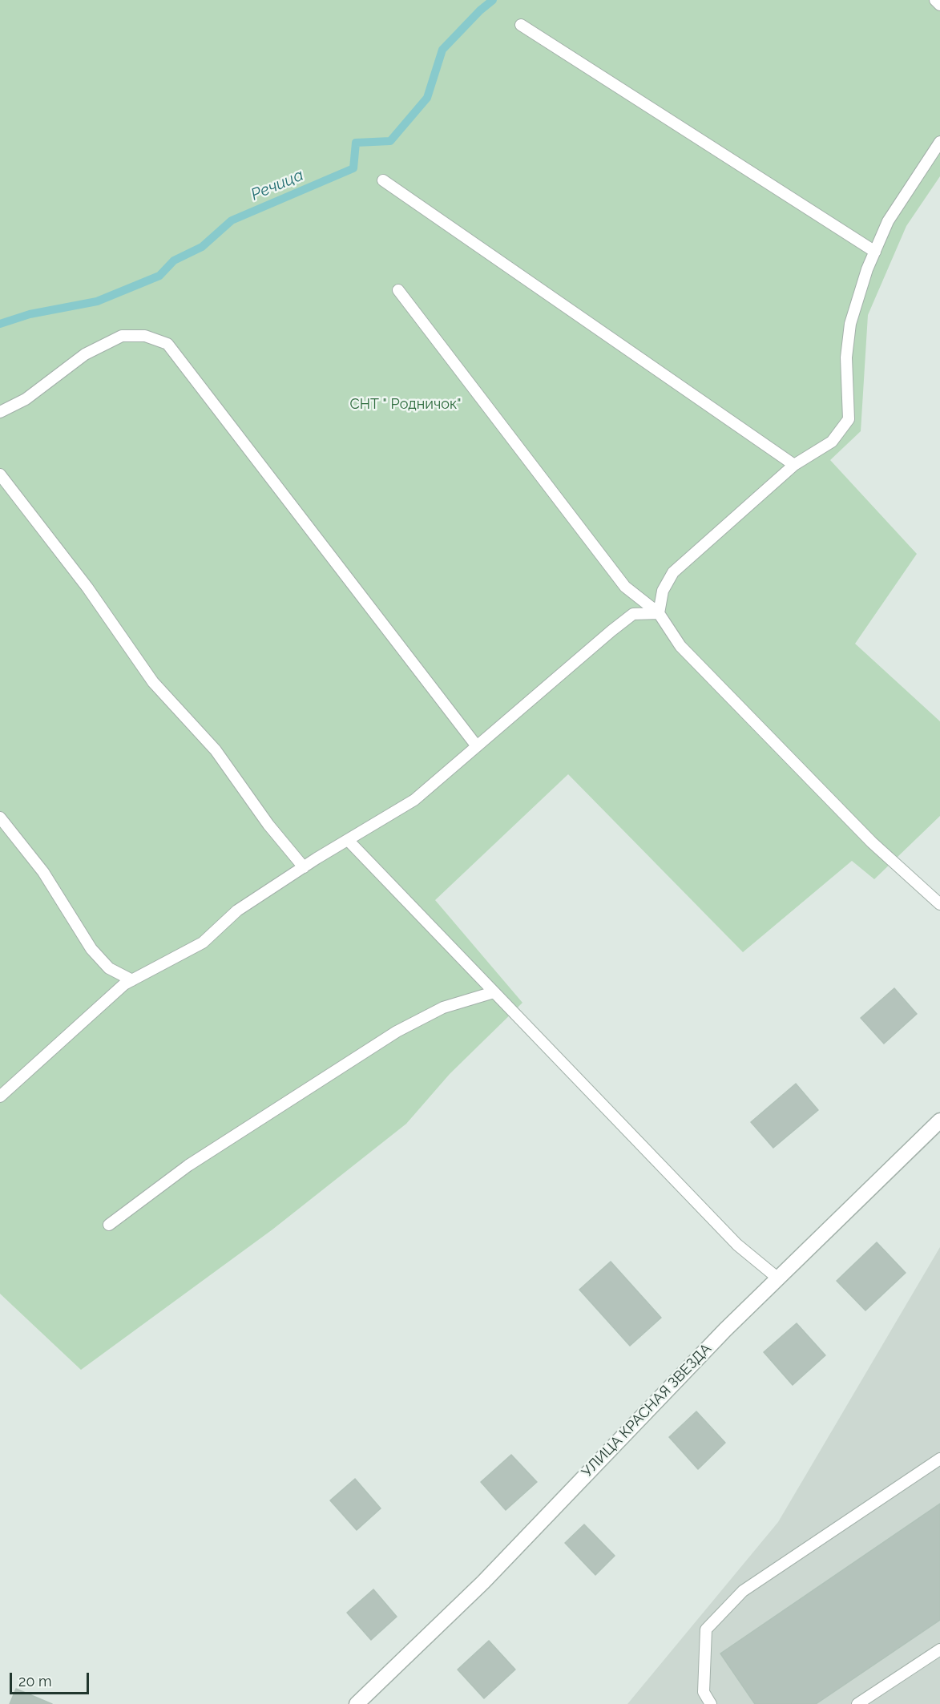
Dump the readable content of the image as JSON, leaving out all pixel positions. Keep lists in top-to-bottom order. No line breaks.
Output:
{"streets":{"street":["УЛИЦА КРАСНАЯ ЗВЕЗДА"]},"water":["Речица"],"parks":["СНТ \" Родничок\""],"scale_bar":"20 m"}
